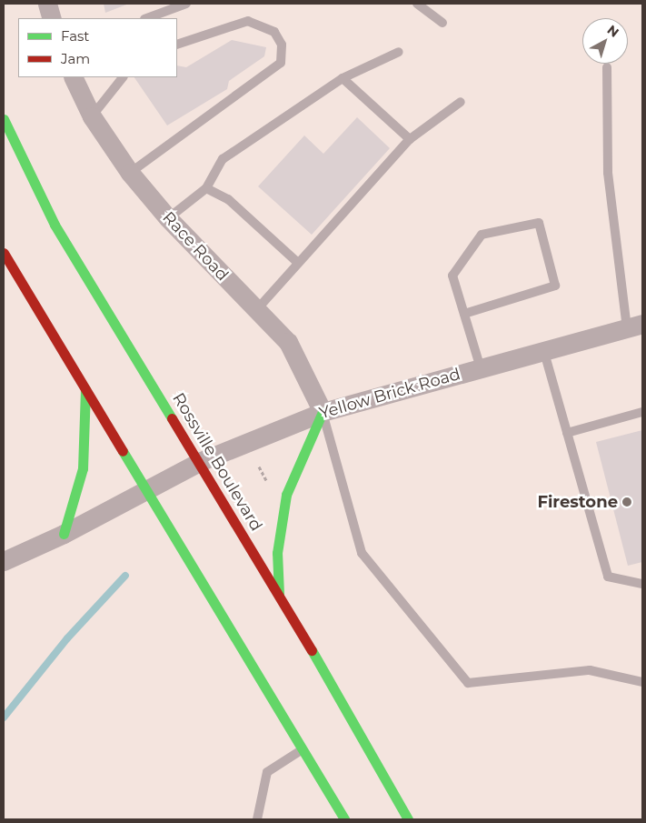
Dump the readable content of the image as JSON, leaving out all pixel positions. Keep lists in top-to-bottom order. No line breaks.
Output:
{"streets":{"main road":["Rossville Boulevard"],"street":["Race Road","Yellow Brick Road"]},"crossings":[["Race Road","Yellow Brick Road"],["Yellow Brick Road","Rossville Boulevard"]],"places":["Firestone"],"legend":["Fast","Jam"],"north":"top right"}
